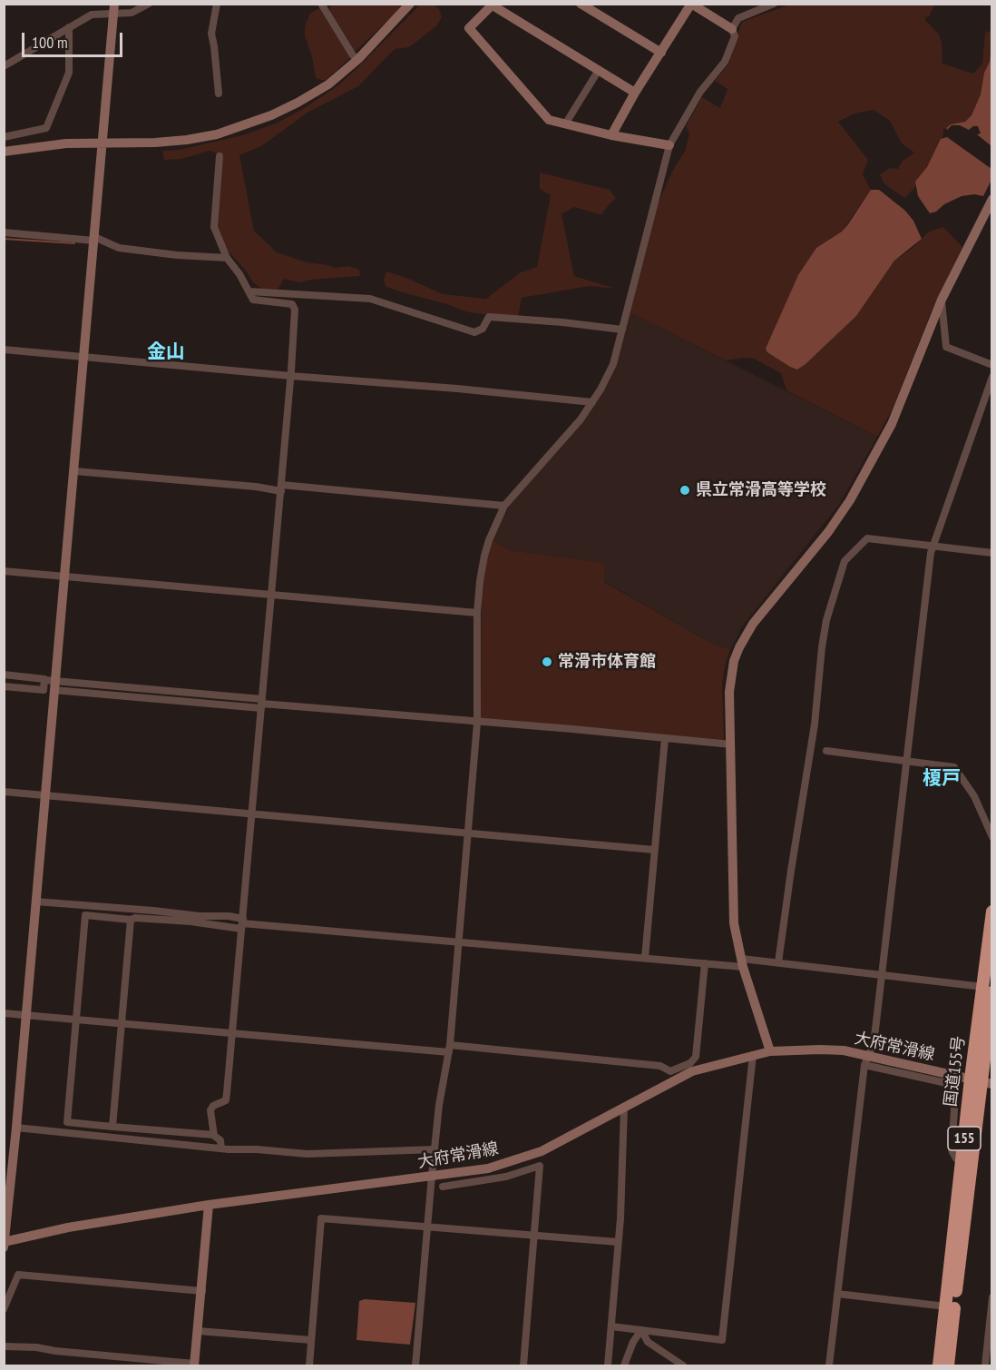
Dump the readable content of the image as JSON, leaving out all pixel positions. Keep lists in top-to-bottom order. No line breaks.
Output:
{"streets":{"highway":["国道155号","155"],"street":["大府常滑線"]},"crossings":[["大府常滑線","国道155号"]],"districts":["金山","榎戸"],"places":["県立常滑高等学校","常滑市体育館"],"scale_bar":"100 m"}
